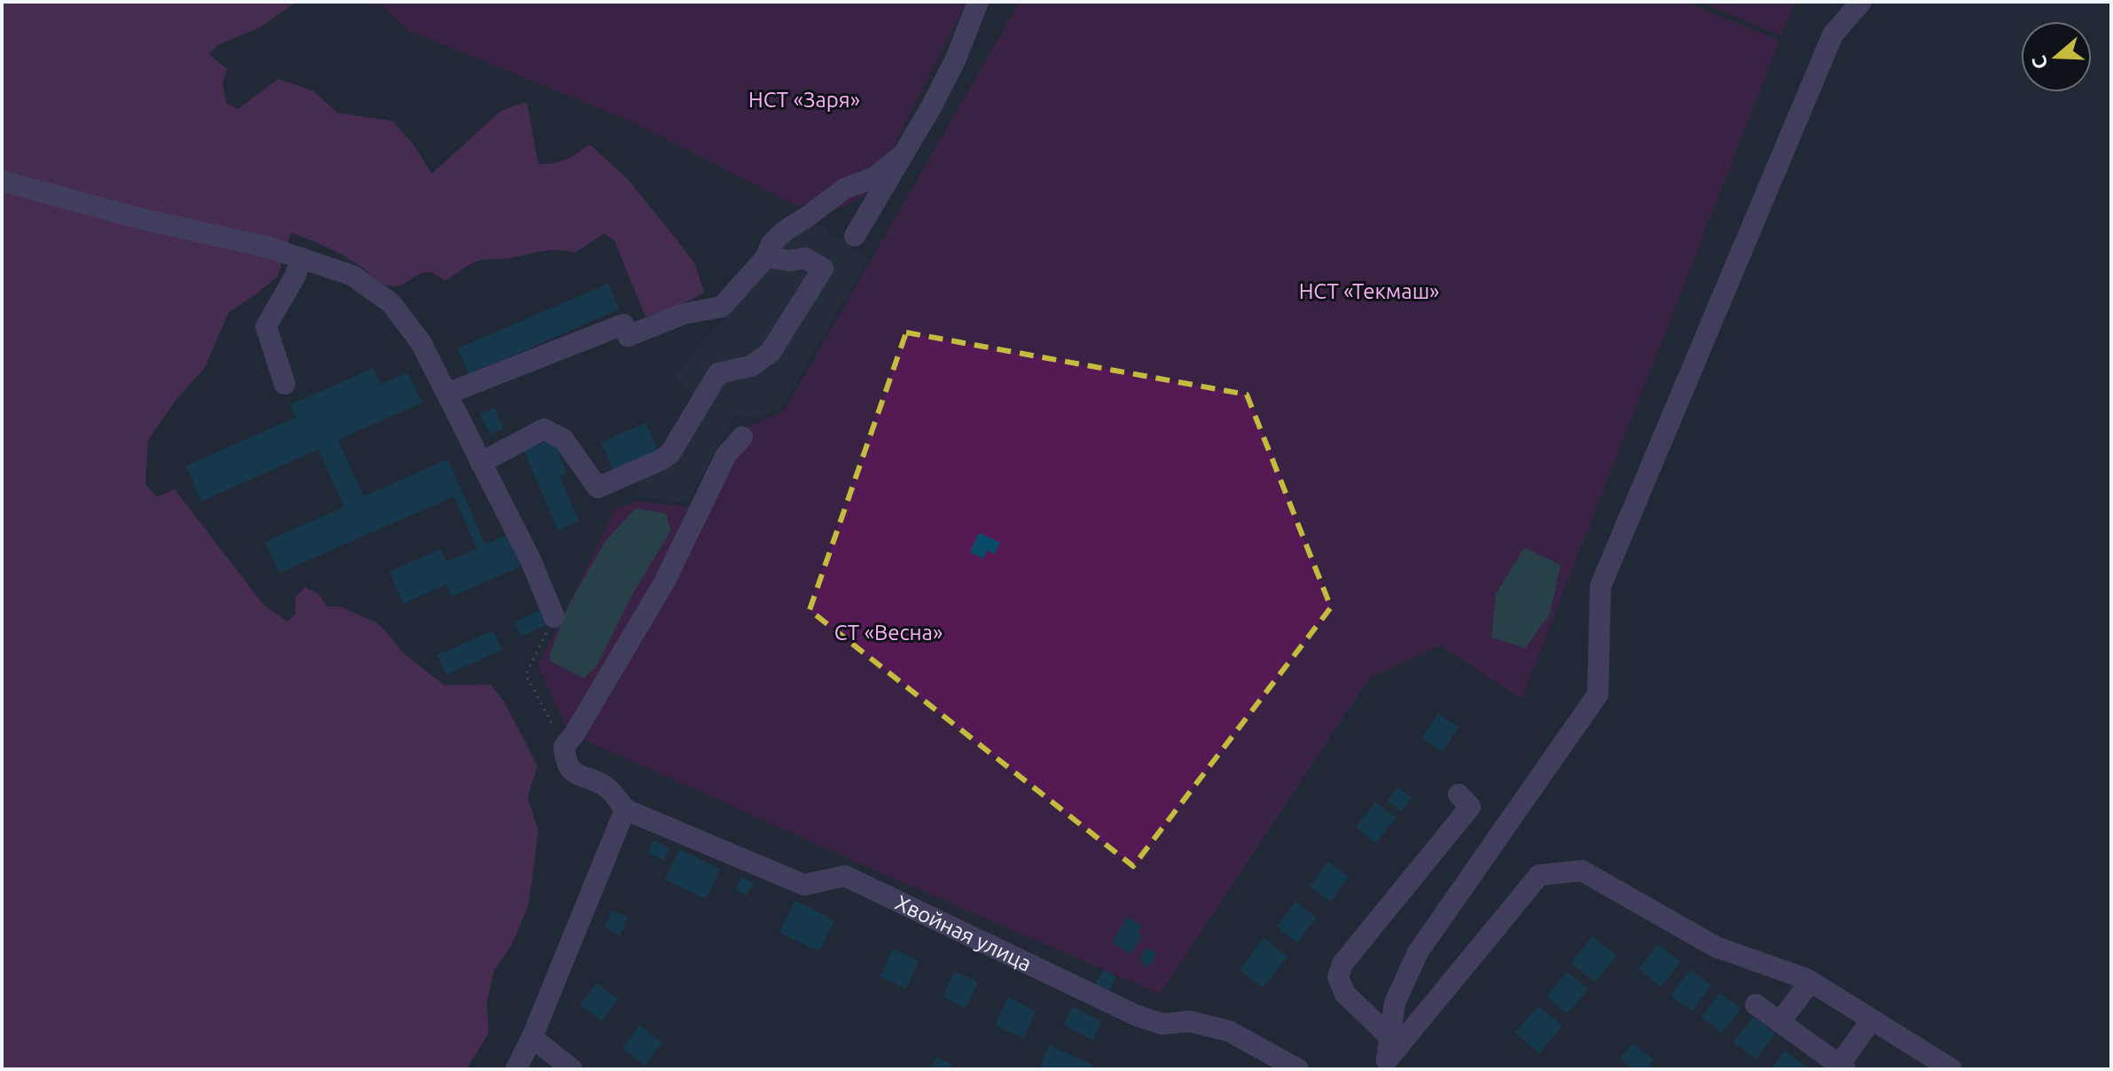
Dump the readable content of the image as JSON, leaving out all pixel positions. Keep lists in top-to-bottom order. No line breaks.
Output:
{"streets":{"street":["Хвойная улица"]},"parks":["НСТ «Заря»","НСТ «Текмаш»","СТ «Весна»"],"north":"left"}
